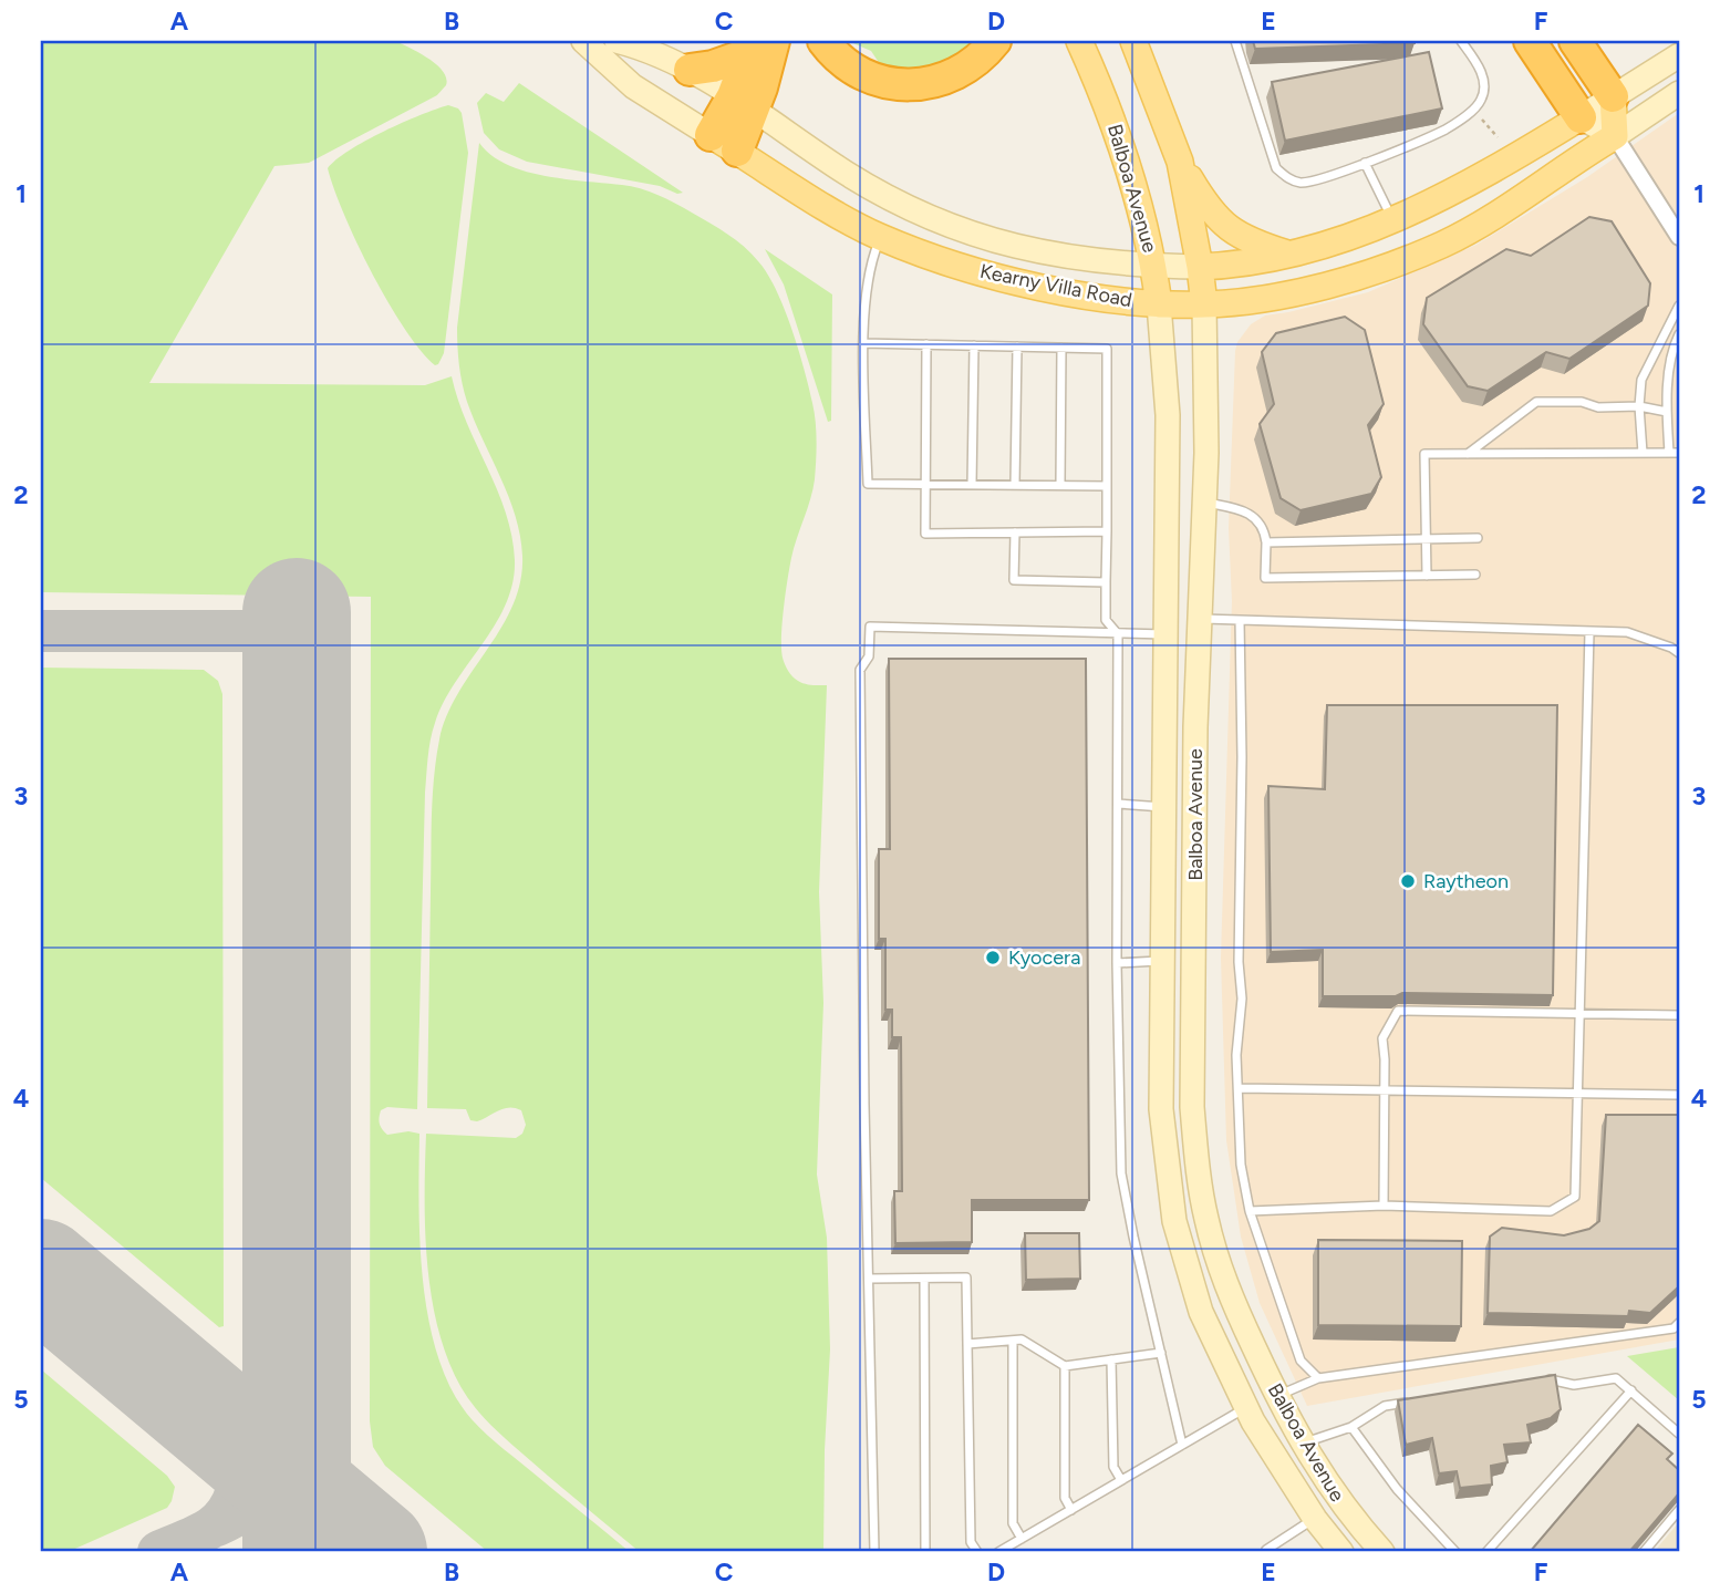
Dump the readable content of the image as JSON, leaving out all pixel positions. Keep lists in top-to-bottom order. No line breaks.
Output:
{"streets":{"main road":["Balboa Avenue","Kearny Villa Road"]},"crossings":[["Balboa Avenue","Kearny Villa Road"]],"places":["Raytheon","Kyocera"],"grid":{"columns":["A","B","C","D","E","F"],"rows":["1","2","3","4","5"]}}
